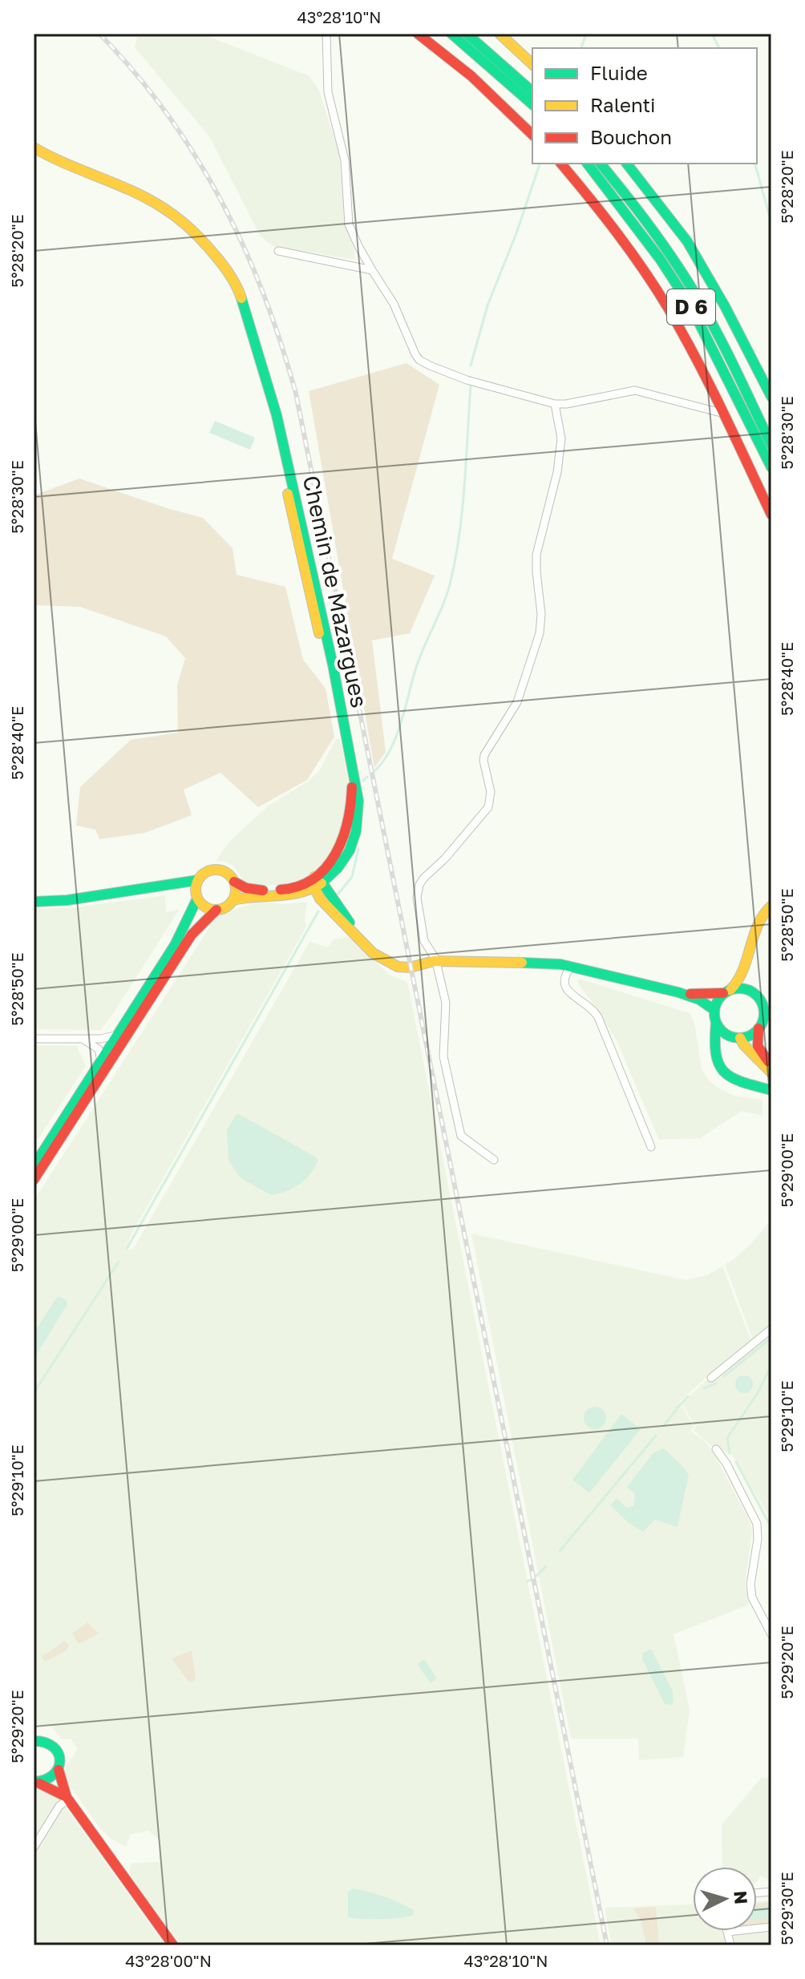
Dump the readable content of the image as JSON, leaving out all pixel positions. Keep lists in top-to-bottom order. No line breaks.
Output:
{"streets":{"main road":["D 6","Chemin de Mazargues"]},"legend":["Fluide","Ralenti","Bouchon"],"north":"right","coordinates":["43°28'10\"N","5°28'20\"E","5°28'30\"E","5°28'40\"E","5°28'50\"E","5°29'00\"E","5°29'10\"E","5°29'20\"E","5°29'30\"E","43°28'00\"N"]}
